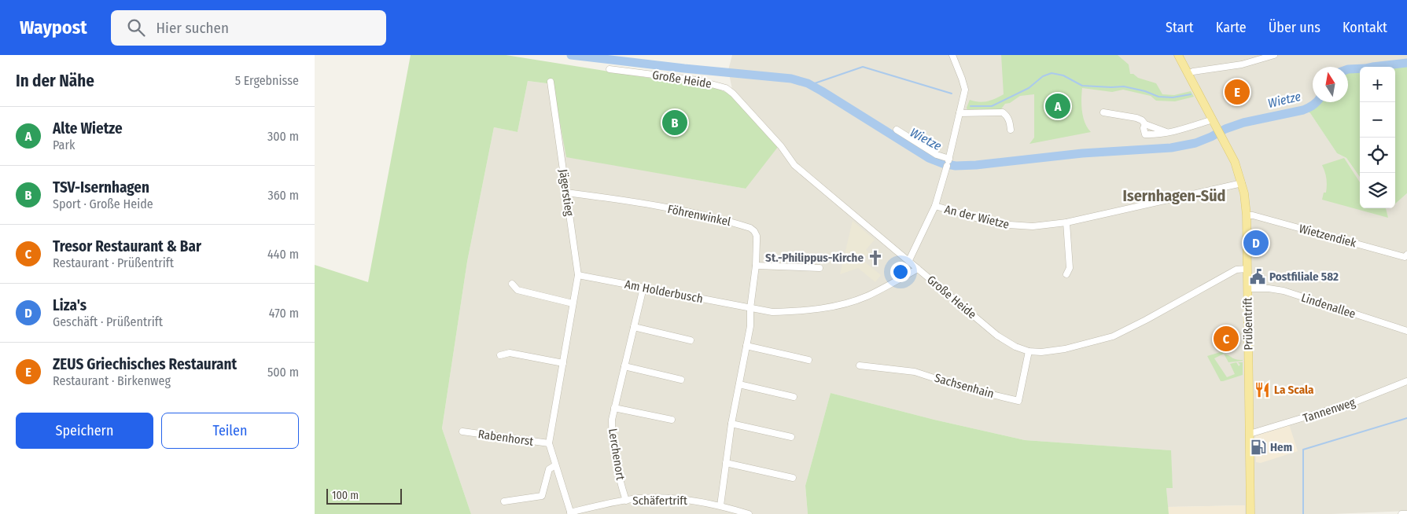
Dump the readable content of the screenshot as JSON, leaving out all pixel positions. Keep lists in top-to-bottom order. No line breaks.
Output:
{"streets":{"main road":["Prüßentrift"],"street":["Große Heide","Jägerstieg","Föhrenwinkel","An der Wietze","Wietzendiek","Am Holderbusch","Lindenallee","Sachsenhain","Tannenweg","Rabenhorst","Lerchenort","Schäfertrift"]},"crossings":[["Große Heide","Am Holderbusch"],["Große Heide","Prüßentrift"],["Große Heide","Sachsenhain"],["Jägerstieg","Föhrenwinkel"],["Jägerstieg","Am Holderbusch"],["Jägerstieg","Rabenhorst"],["Jägerstieg","Schäfertrift"],["Föhrenwinkel","Am Holderbusch"],["Föhrenwinkel","Schäfertrift"],["An der Wietze","Prüßentrift"],["Wietzendiek","Prüßentrift"],["Am Holderbusch","Lerchenort"],["Lindenallee","Prüßentrift"],["Prüßentrift","Tannenweg"],["Lerchenort","Schäfertrift"]],"districts":["Isernhagen-Süd"],"water":["Wietze"],"places":{"church":["St.-Philippus-Kirche"],"public building":["Postfiliale 582"],"restaurant":["La Scala"],"fuel station":["Hem"]},"scale_bar":"100 m","north":"top","page":{"header":"Waypost","search":"Hier suchen","nav":["Start","Karte","Über uns","Kontakt"],"heading":["In der Nähe","5 Ergebnisse"],"map_buttons":["+","−"],"pins":["E","A","B","D","C"],"list":[{"mark":"A","name":"Alte Wietze","note":"Park","value":"300 m"},{"mark":"B","name":"TSV-Isernhagen","note":"Sport · Große Heide","value":"360 m"},{"mark":"C","name":"Tresor Restaurant & Bar","note":"Restaurant · Prüßentrift","value":"440 m"},{"mark":"D","name":"Liza's","note":"Geschäft · Prüßentrift","value":"470 m"},{"mark":"E","name":"ZEUS Griechisches Restaurant","note":"Restaurant · Birkenweg","value":"500 m"}],"buttons":["Speichern","Teilen"],"scale":"100 m"}}
